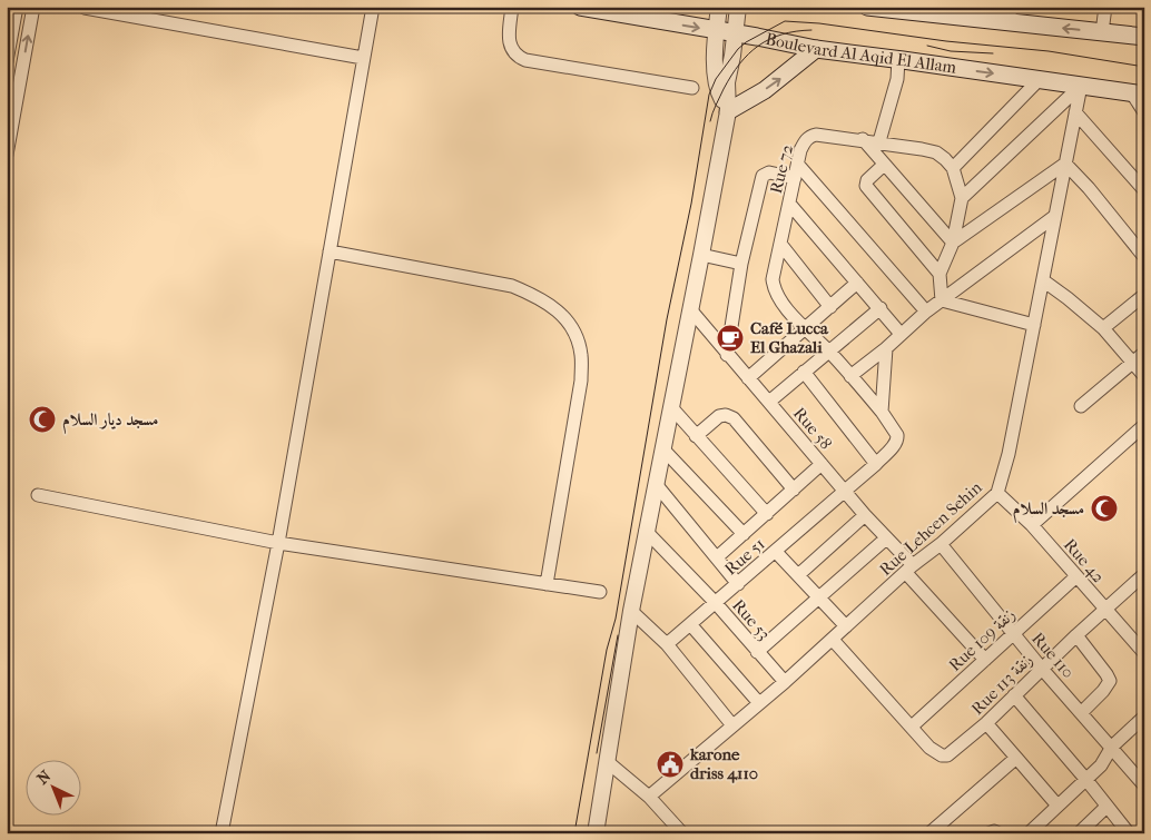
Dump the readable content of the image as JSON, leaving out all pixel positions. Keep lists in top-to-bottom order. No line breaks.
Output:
{"streets":{"main road":["Boulevard Al Aqid El Allam"],"street":["Rue 72","Rue 58","Rue Lehcen Sehin","Rue 51","Rue 42","Rue 53","Rue 109 زنقة","Rue 110","Rue 113 زنقة"]},"crossings":[["Boulevard Al Aqid El Allam","Rue Lehcen Sehin"],["Rue 58","Rue Lehcen Sehin"],["Rue 58","Rue 51"],["Rue 58","Rue 109 زنقة"],["Rue Lehcen Sehin","Rue 42"],["Rue Lehcen Sehin","Rue 53"],["Rue Lehcen Sehin","Rue 110"],["Rue 51","Rue 53"],["Rue 42","Rue 109 زنقة"],["Rue 42","Rue 113 زنقة"],["Rue 109 زنقة","Rue 110"],["Rue 109 زنقة","Rue 113 زنقة"],["Rue 110","Rue 113 زنقة"]],"places":{"cafe":["Café Lucca El Ghazali"],"mosque":["مسجد ديار السلام","مسجد السلام"],"public building":["karone driss 4110"]},"north":"top left"}
